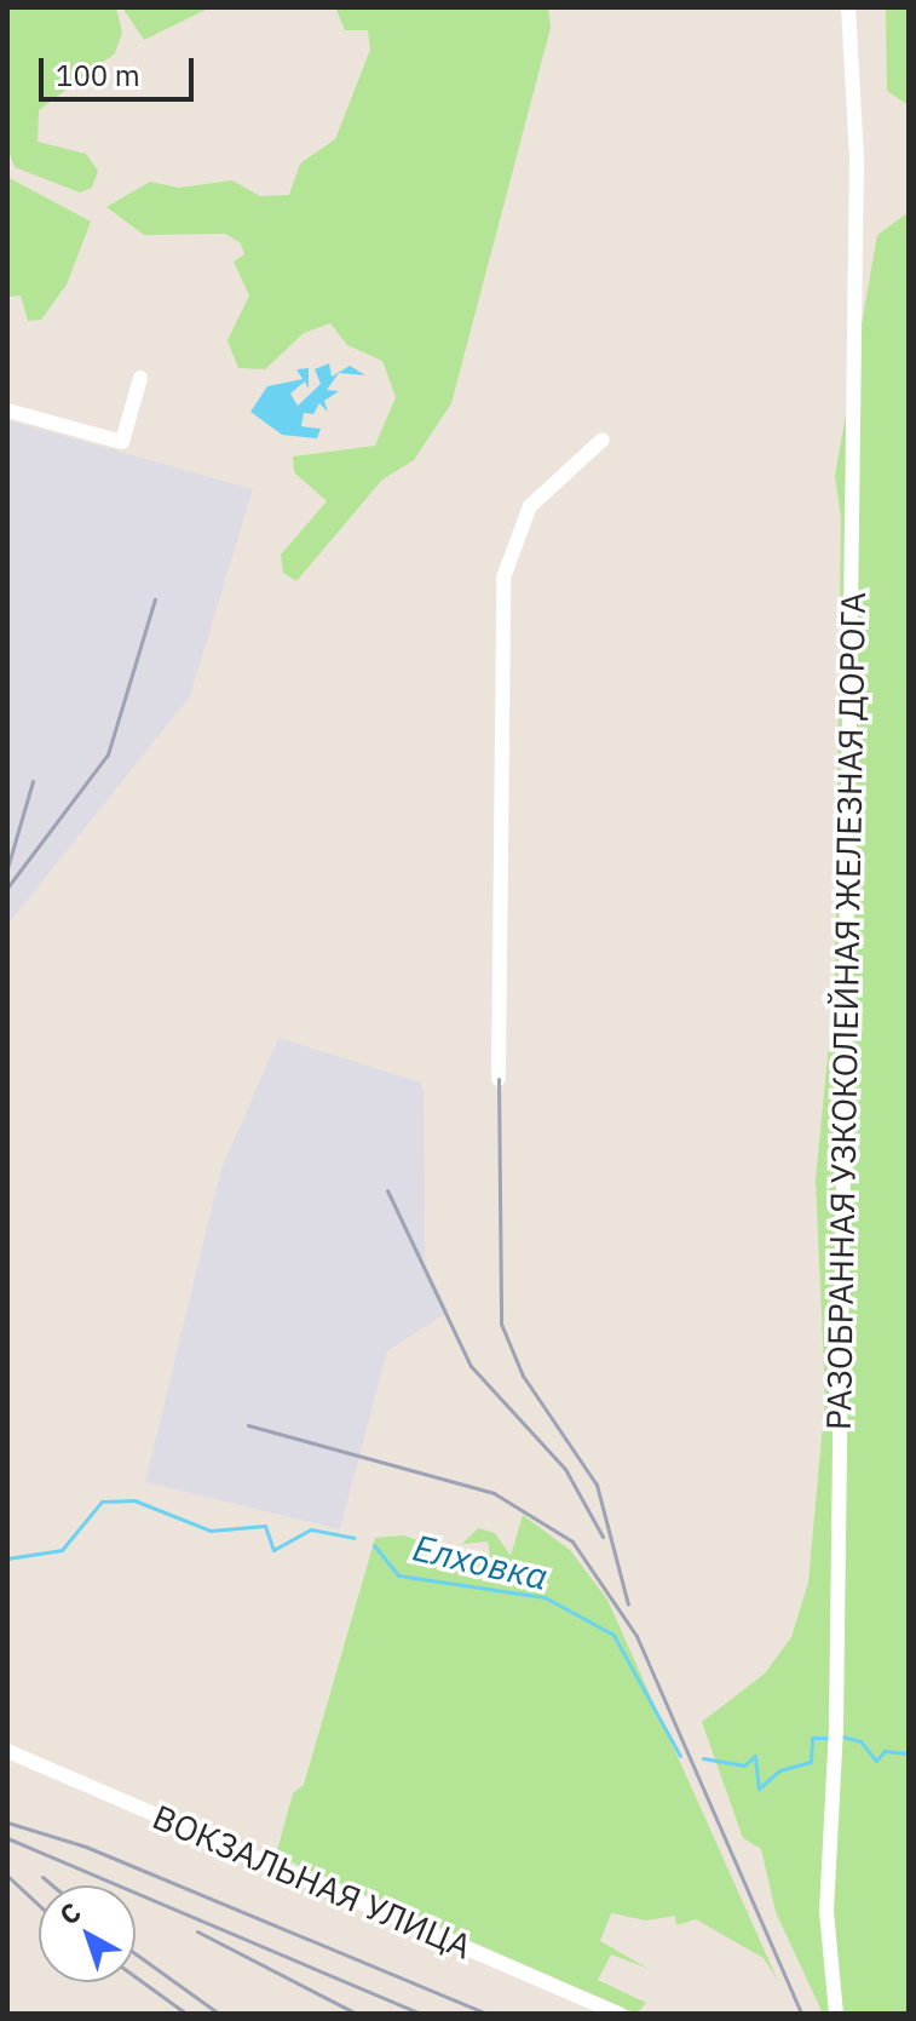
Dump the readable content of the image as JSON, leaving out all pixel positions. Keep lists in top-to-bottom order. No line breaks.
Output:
{"streets":{"street":["РАЗОБРАННАЯ УЗКОКОЛЕЙНАЯ ЖЕЛЕЗНАЯ ДОРОГА","ВОКЗАЛЬНАЯ УЛИЦА"]},"water":["Елховка"],"scale_bar":"100 m","north":"top left"}
